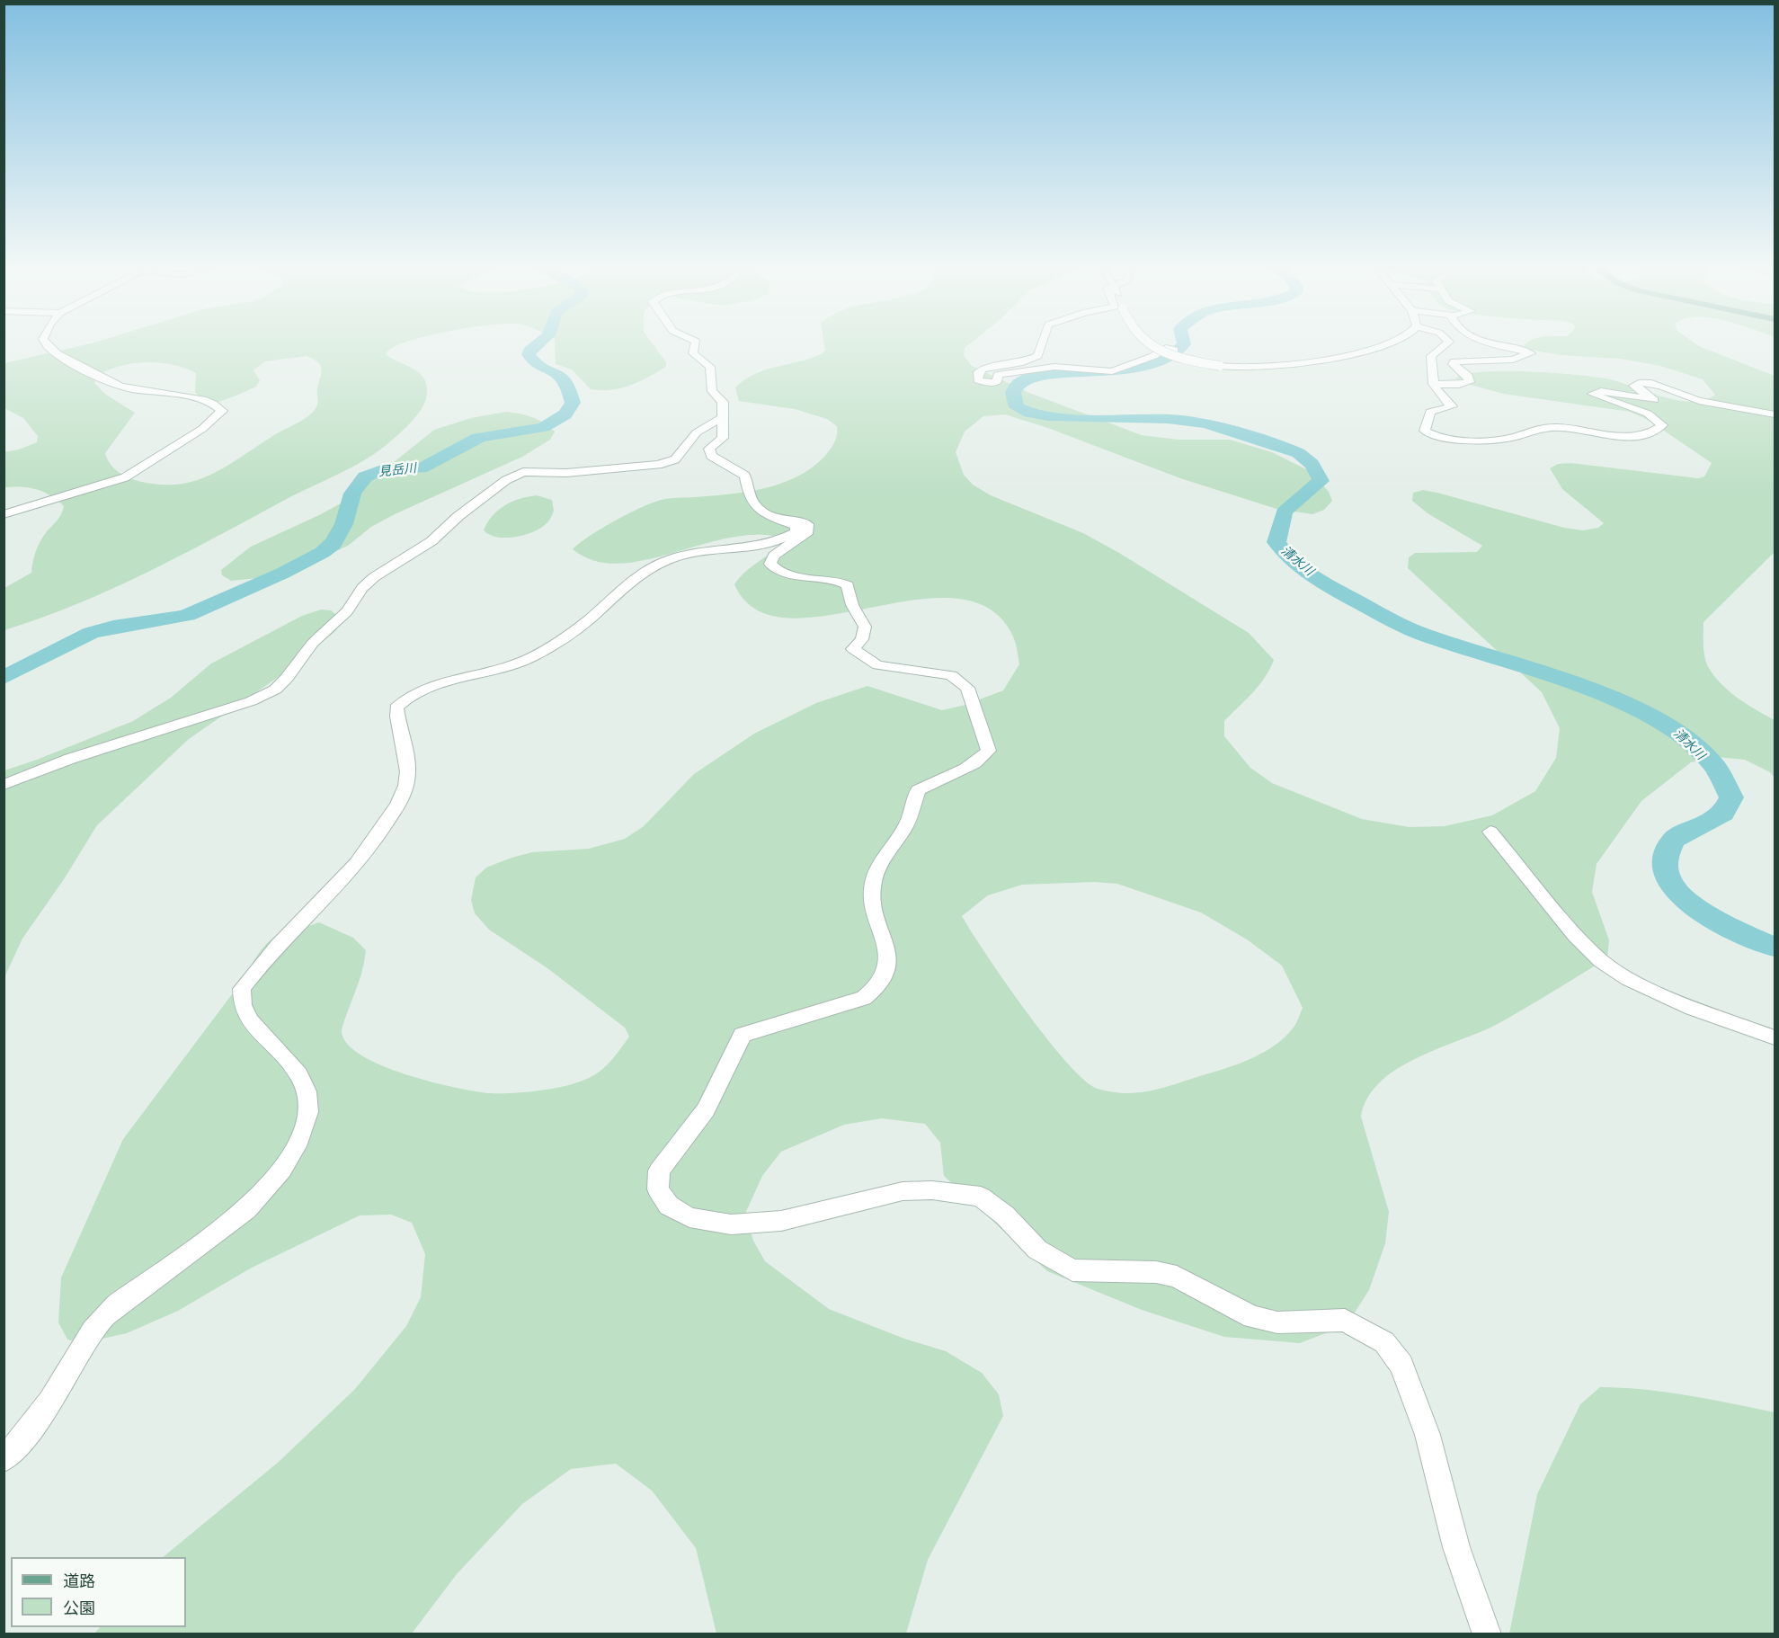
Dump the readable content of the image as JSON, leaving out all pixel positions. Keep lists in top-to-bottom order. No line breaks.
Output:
{"water":["見岳川","清水川"],"legend":["道路","公園"]}
